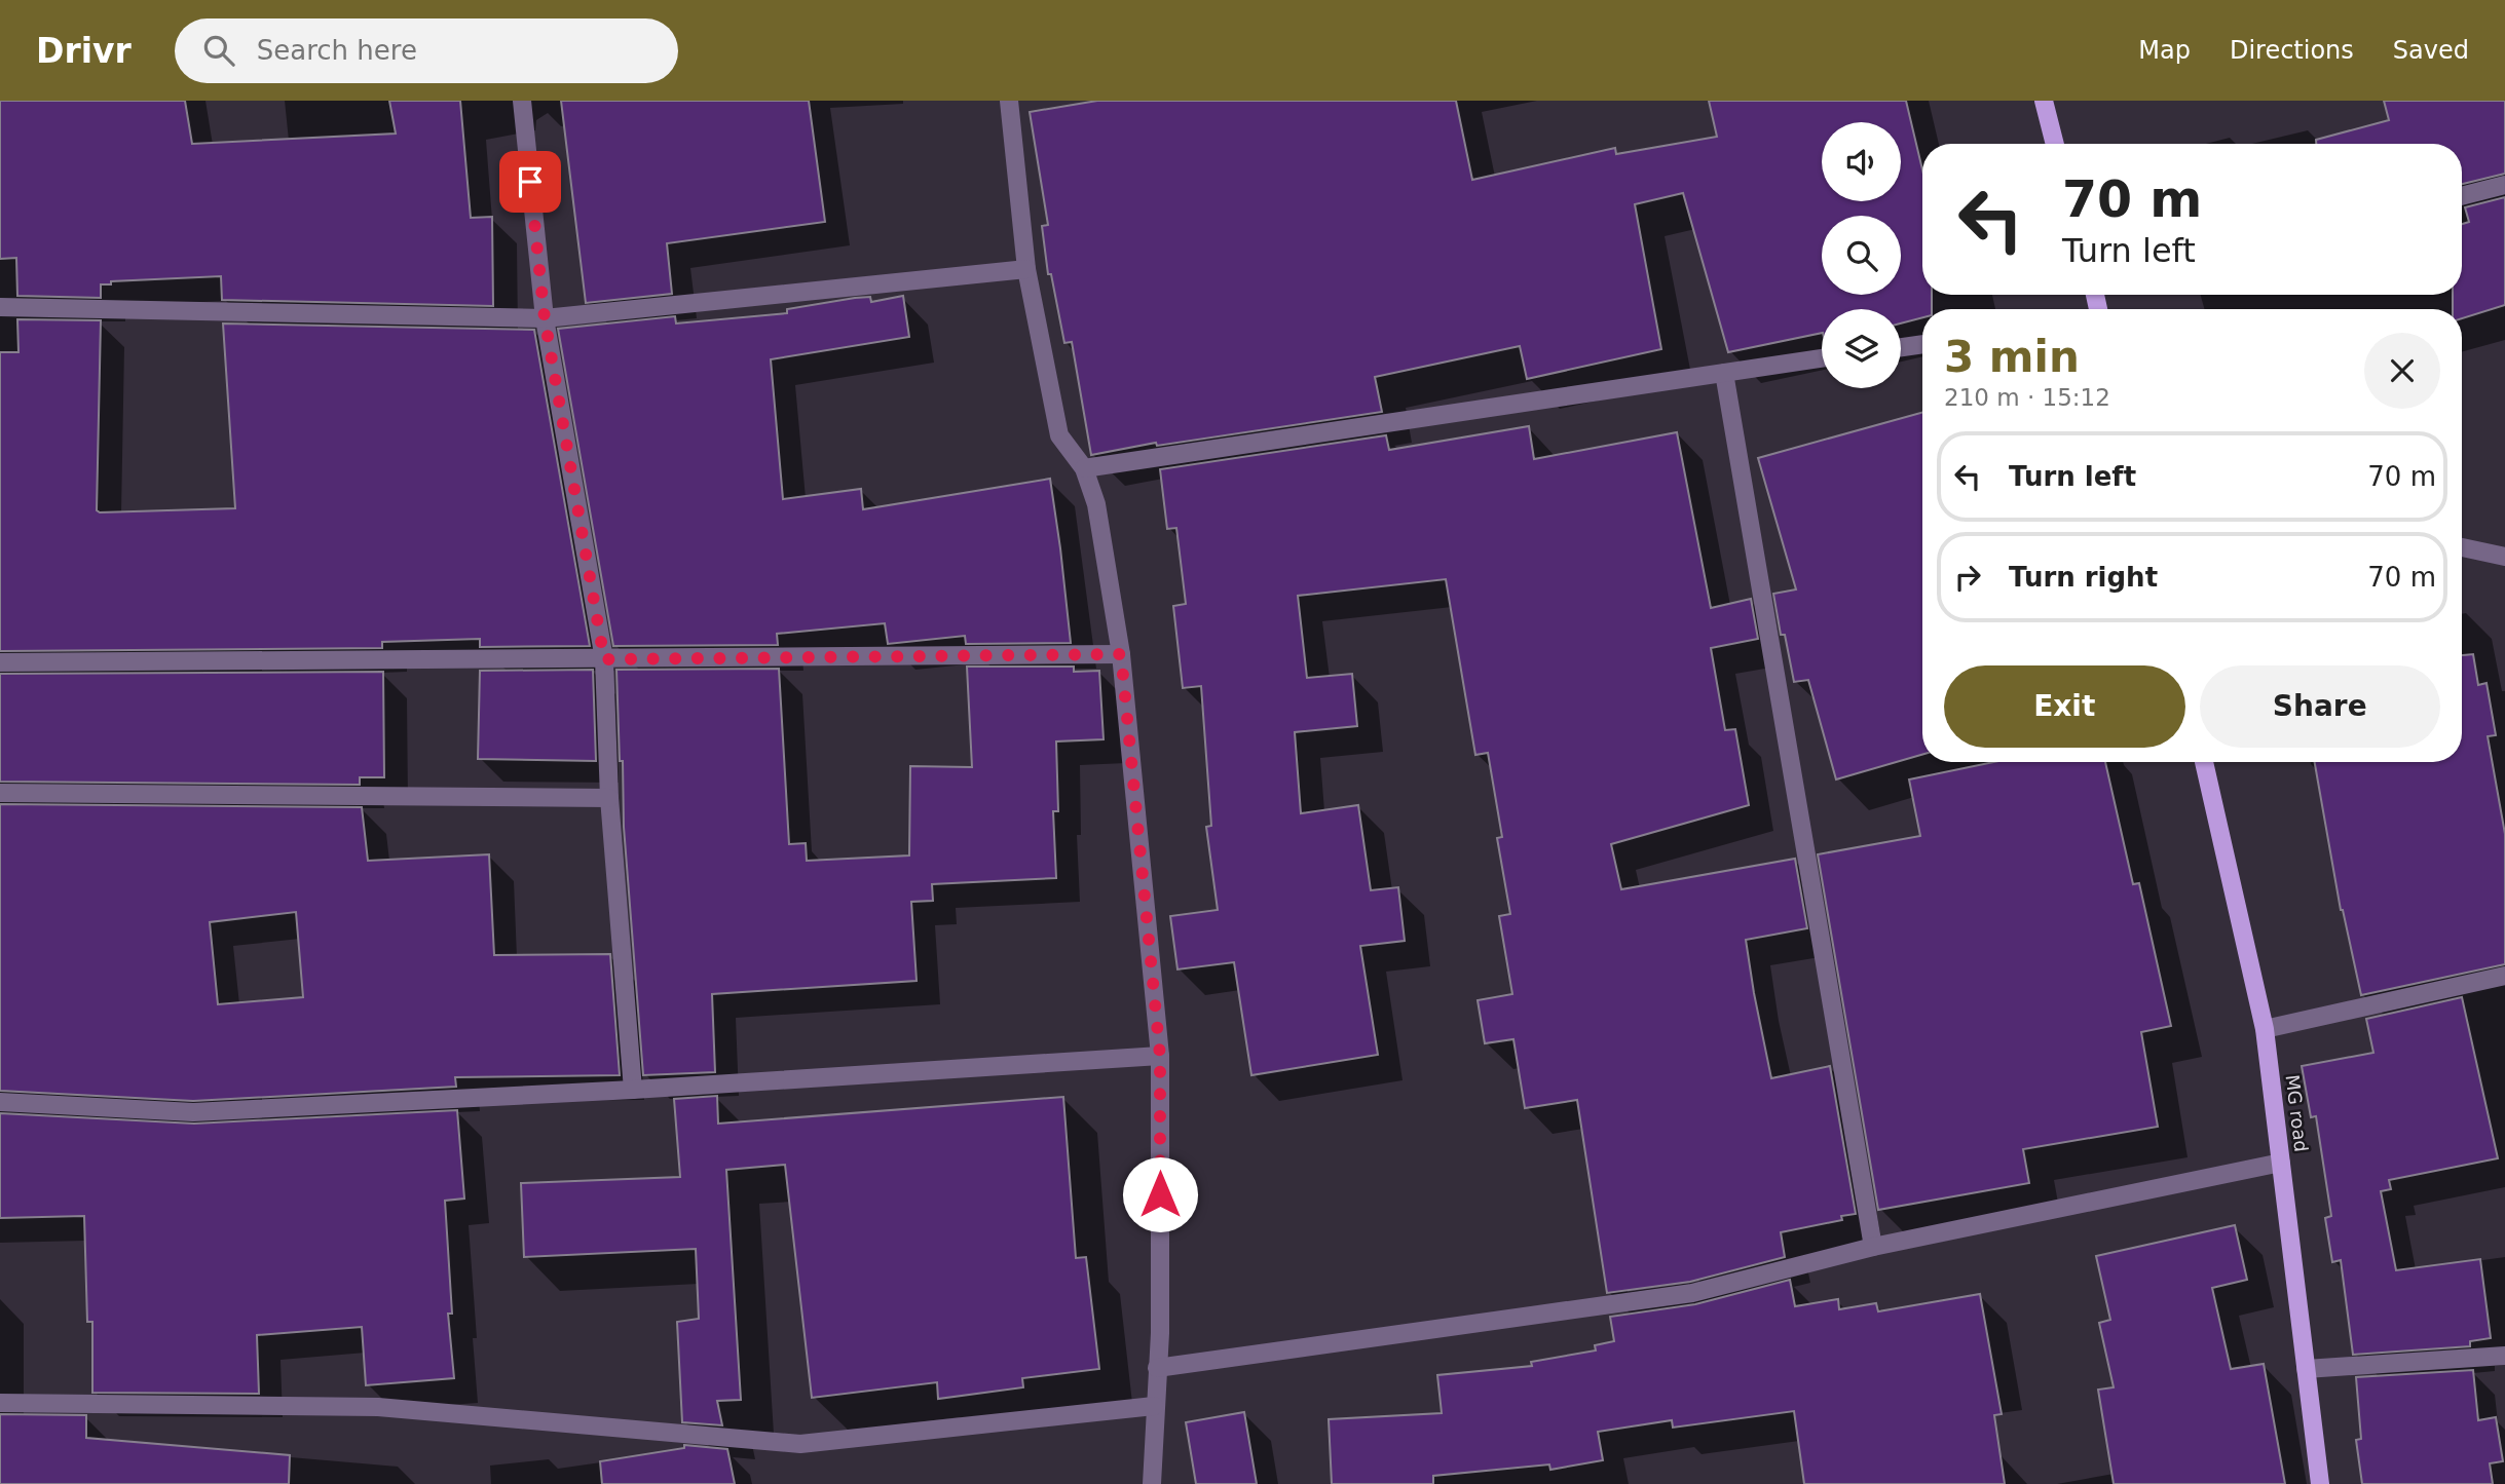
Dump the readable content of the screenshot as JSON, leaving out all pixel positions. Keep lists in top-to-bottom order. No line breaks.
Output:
{"streets":{"main road":["MG road"]},"page":{"header":"Drivr","search":"Search here","nav":["Map","Directions","Saved"],"turn":["70 m","Turn left"],"heading":["3 min","210 m · 15:12"],"list":[{"name":"Turn left","value":"70 m"},{"name":"Turn right","value":"70 m"}],"buttons":["Exit","Share"]}}
